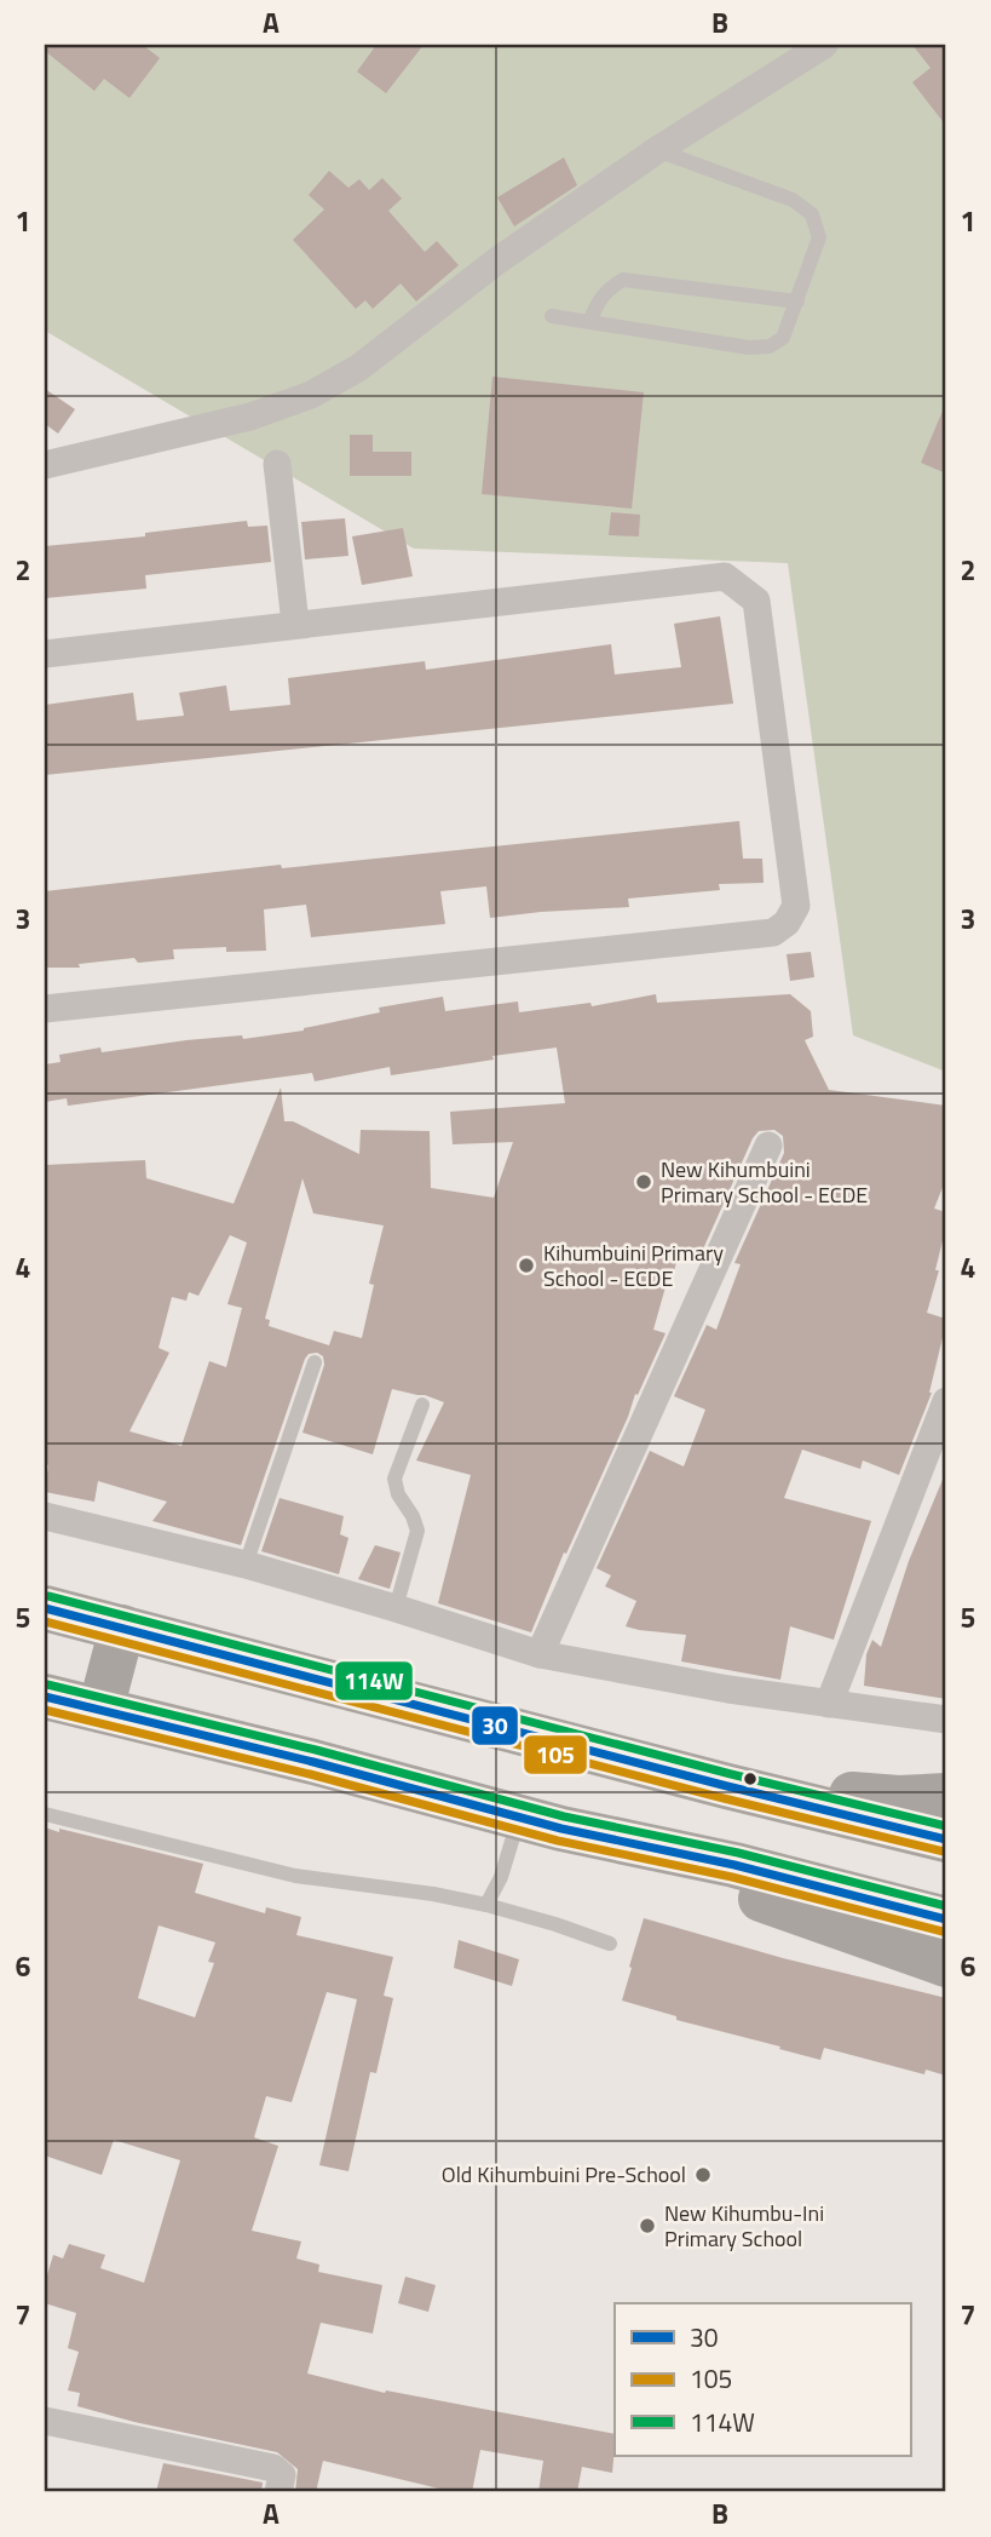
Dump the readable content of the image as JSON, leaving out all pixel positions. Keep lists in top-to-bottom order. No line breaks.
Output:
{"places":["New Kihumbuini Primary School - ECDE","Kihumbuini Primary School - ECDE","Old Kihumbuini Pre-School","New Kihumbu-Ini Primary School"],"lines":["transit line 114W","transit line 30","transit line 105"],"legend":["30","105","114W"],"grid":{"columns":["A","B"],"rows":["1","2","3","4","5","6","7"]}}
